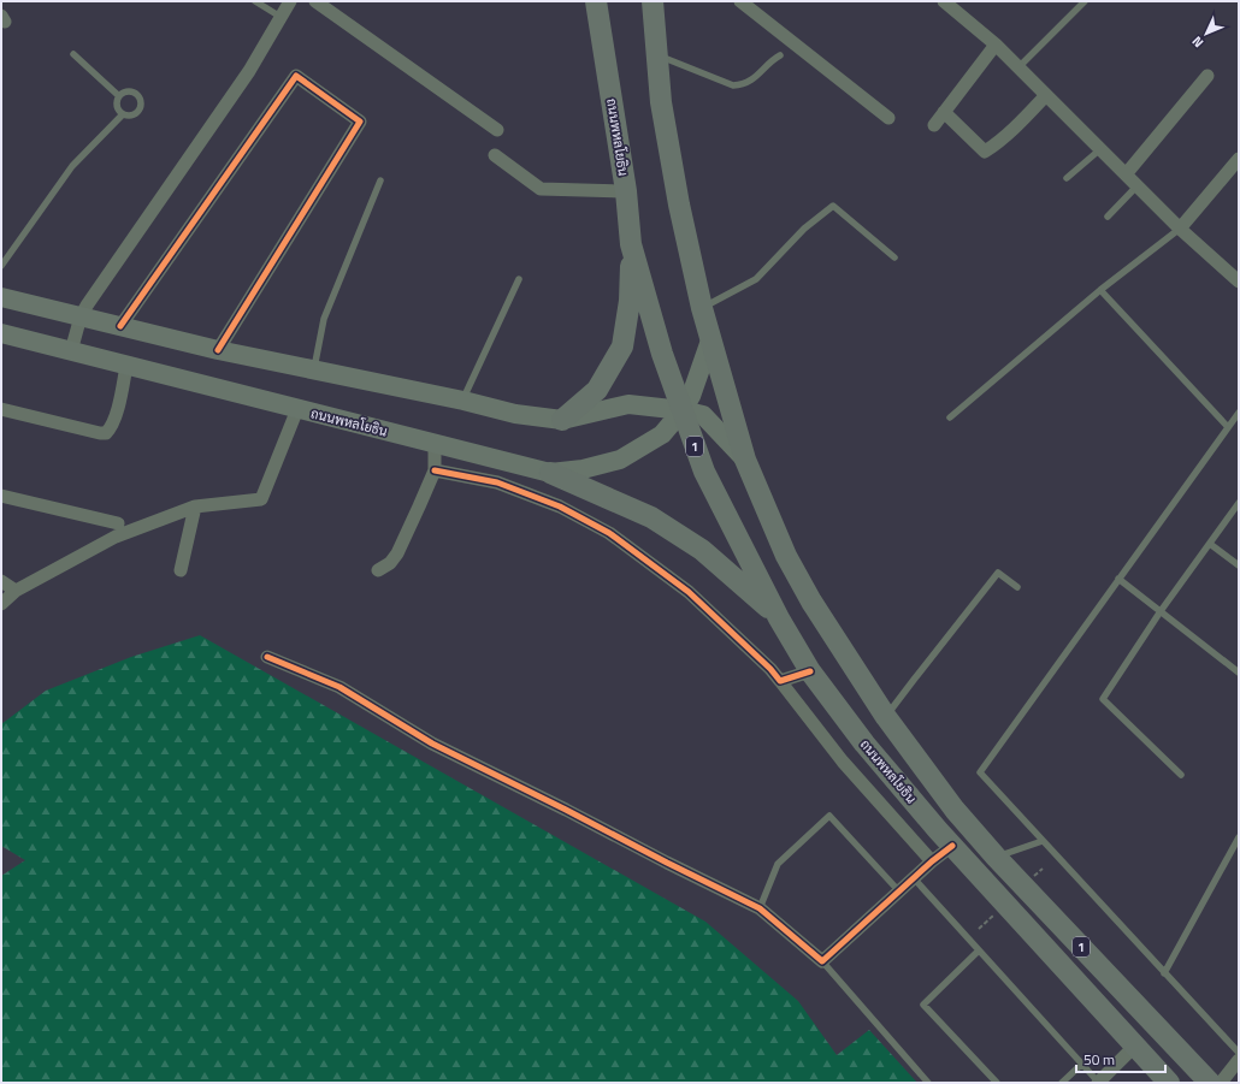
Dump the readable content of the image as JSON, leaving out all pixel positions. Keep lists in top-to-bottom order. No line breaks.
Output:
{"streets":{"main road":["ถนนพหลโยธิน","1"]},"scale_bar":"50 m","north":"bottom left"}
